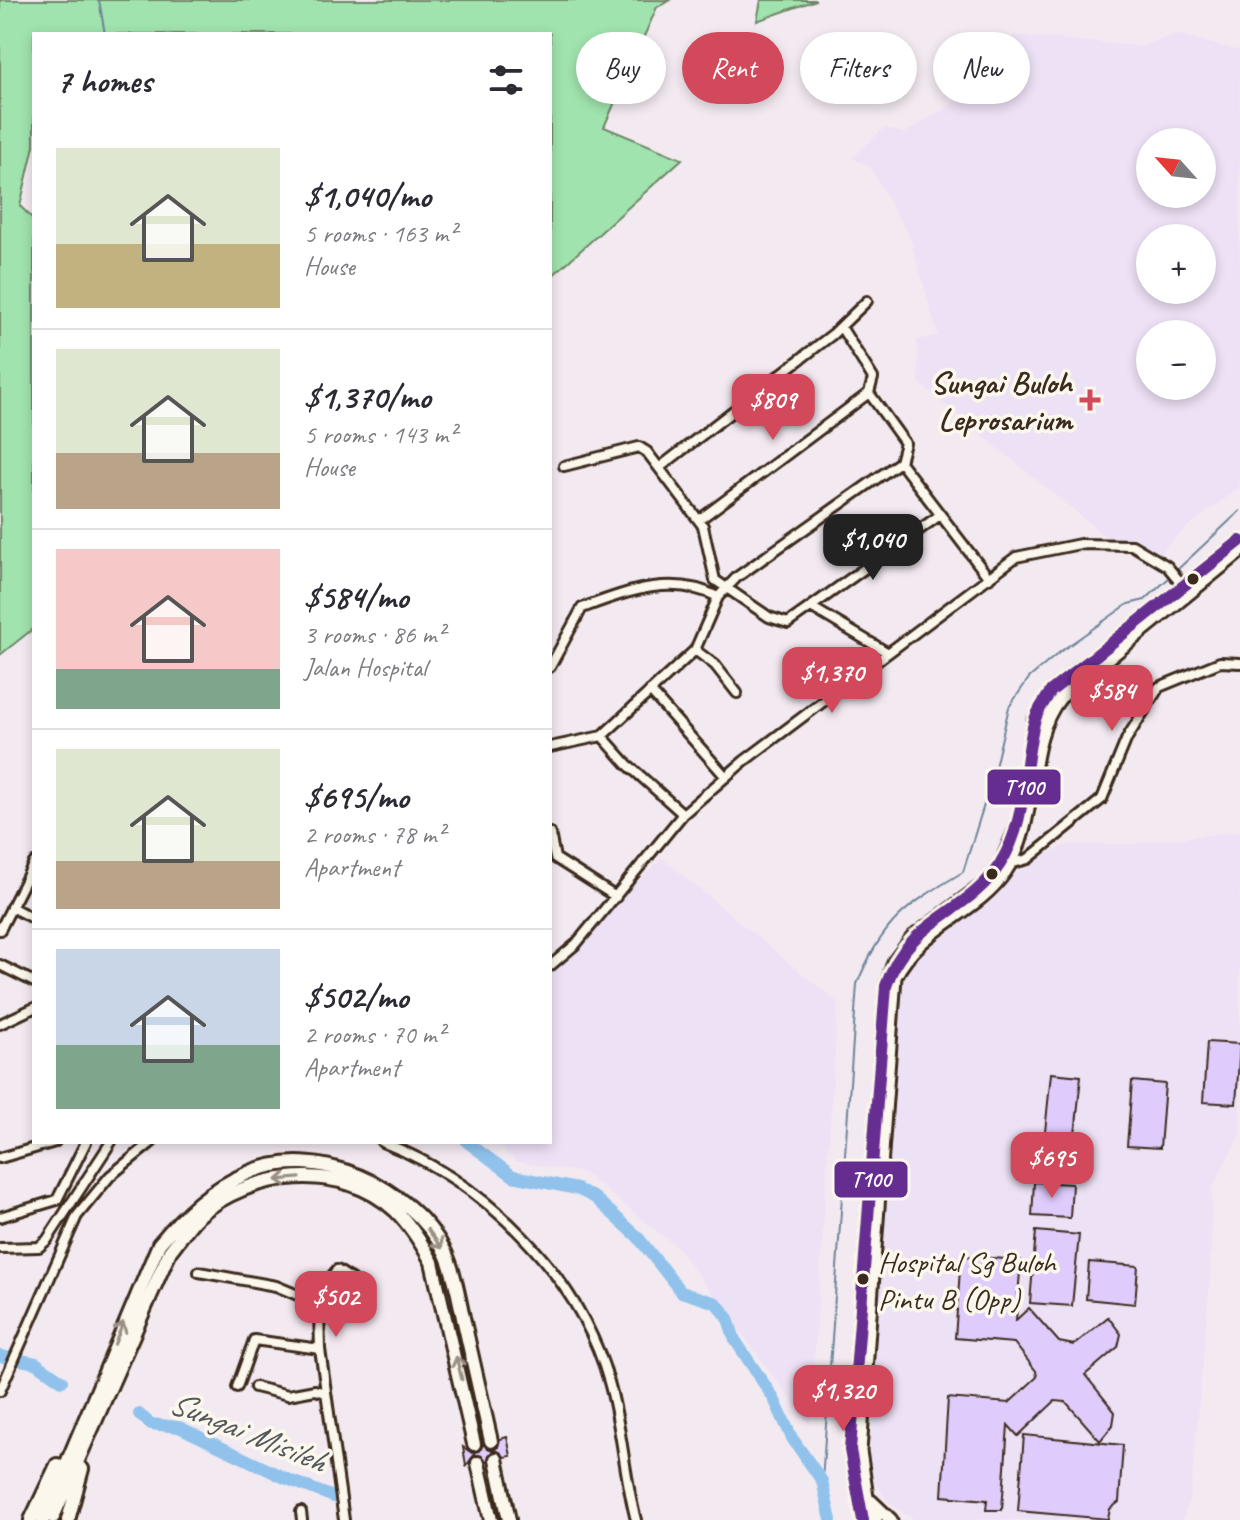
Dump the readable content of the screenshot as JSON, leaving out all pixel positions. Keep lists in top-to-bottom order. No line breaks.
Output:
{"water":["Sungai Misileh"],"places":{"health":["Sungai Buloh Leprosarium"],"other":["Hospital Sg Buloh Pintu B (Opp)"]},"lines":["transit line T100"],"north":"top left","page":{"chip":["Buy","Rent","Filters","New"],"heading":"7 homes","map_buttons":["+","−"],"list":[{"name":"$1,040/mo","note":"5 rooms · 163 m² · House"},{"name":"$1,370/mo","note":"5 rooms · 143 m² · House"},{"name":"$584/mo","note":"3 rooms · 86 m² · Jalan Hospital"},{"name":"$695/mo","note":"2 rooms · 78 m² · Apartment"},{"name":"$502/mo","note":"2 rooms · 70 m² · Apartment"}],"price":["$809","$1,040","$1,370","$584","$695","$502","$1,320"]}}
